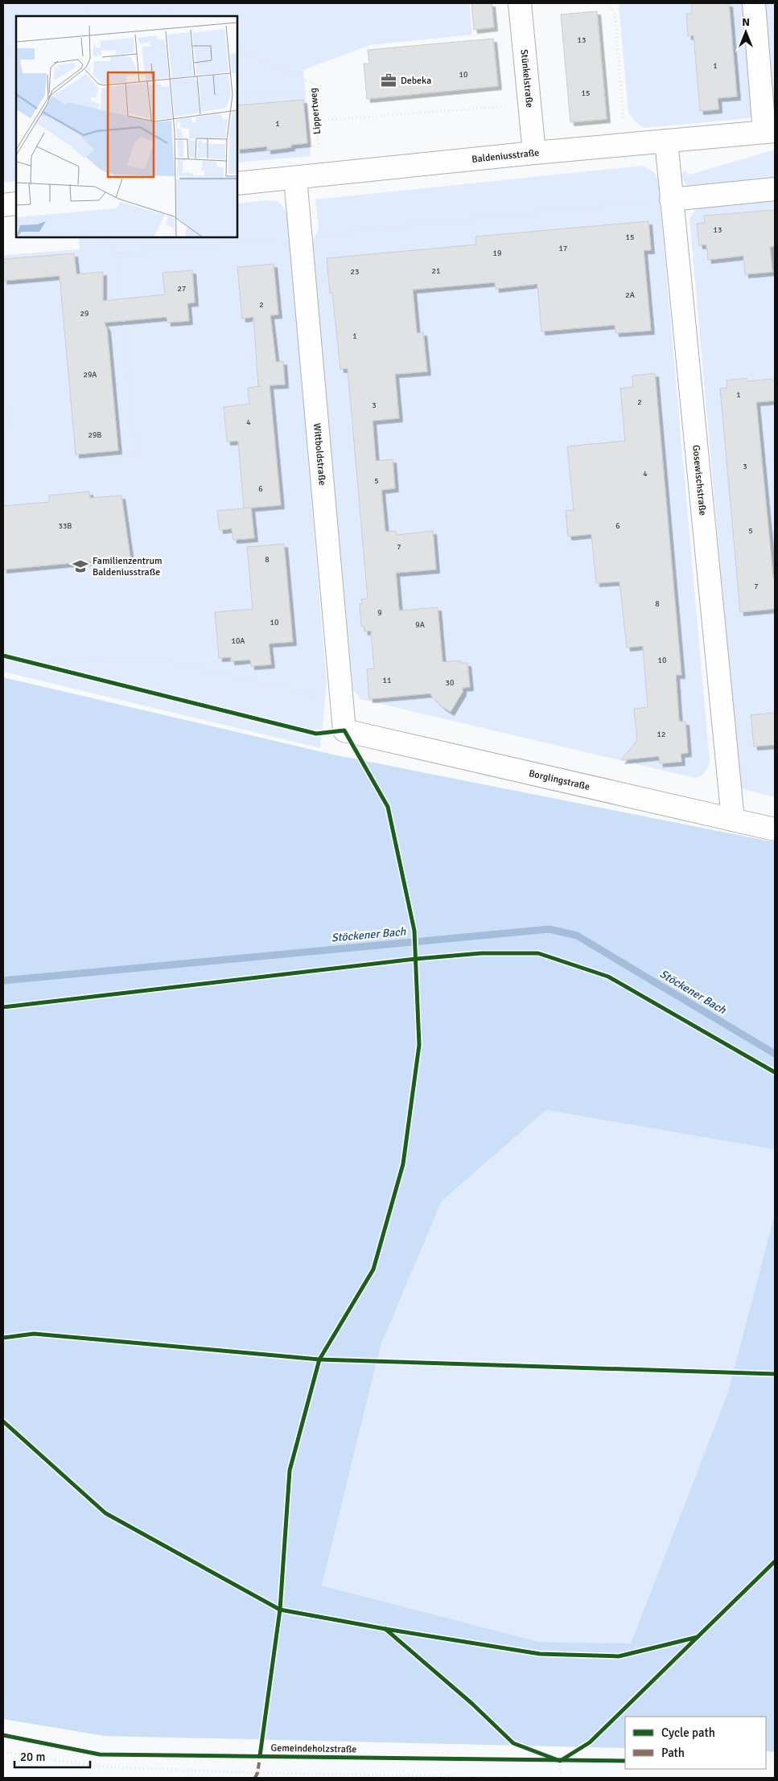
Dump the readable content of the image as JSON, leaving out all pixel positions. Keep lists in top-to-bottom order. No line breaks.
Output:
{"streets":{"street":["Stünkelstraße","Baldeniusstraße","Wittboldstraße","Gosewischstraße","Borglingstraße"],"path":["Lippertweg"],"cycle path":["Gemeindeholzstraße"]},"crossings":[["Stünkelstraße","Baldeniusstraße"],["Lippertweg","Baldeniusstraße"],["Baldeniusstraße","Wittboldstraße"],["Baldeniusstraße","Gosewischstraße"],["Wittboldstraße","Borglingstraße"],["Gosewischstraße","Borglingstraße"]],"water":["Stöckener Bach"],"places":{"office":["Debeka"],"school or university":["Familienzentrum Baldeniusstraße"]},"house_numbers":["13","1","10","15","1","13","15","17","19","21","23","27","2A","2","29","1","29A","1","2","3","4","29B","3","4","5","6","33B","6","5","7","8","7","8","9","10","9A","10A","10","11","30","12"],"legend":["Cycle path","Path"],"scale_bar":"20 m","north":"top"}
